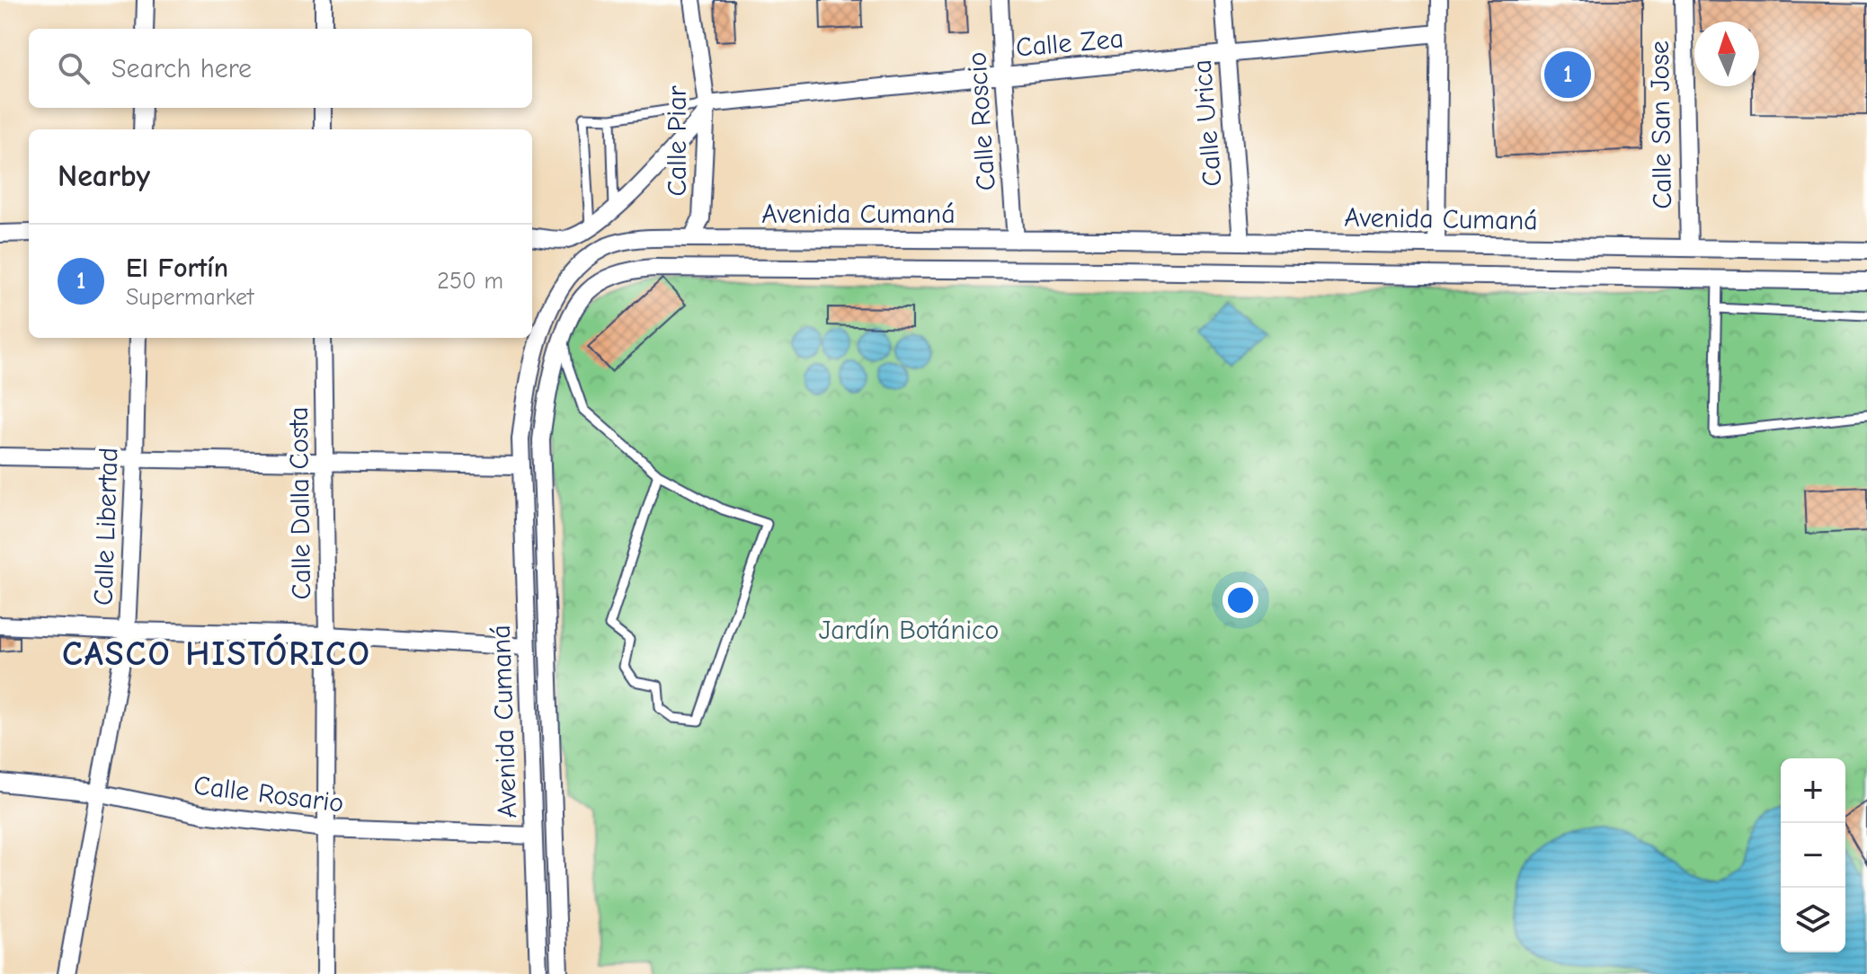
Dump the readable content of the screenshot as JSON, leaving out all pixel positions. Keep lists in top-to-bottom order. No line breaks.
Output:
{"streets":{"street":["Calle Zea","Calle Roscio","Calle Urica","Calle San Jose","Calle Piar","Avenida Cumaná","Calle Dalla Costa","Calle Libertad","Calle Rosario"]},"crossings":[["Calle Zea","Calle Roscio"],["Calle Zea","Calle Urica"],["Calle Zea","Calle Piar"],["Calle Roscio","Avenida Cumaná"],["Calle Urica","Avenida Cumaná"],["Calle San Jose","Avenida Cumaná"],["Calle Piar","Avenida Cumaná"],["Avenida Cumaná","Calle Rosario"],["Calle Dalla Costa","Calle Rosario"],["Calle Libertad","Calle Rosario"]],"districts":["CASCO HISTÓRICO"],"parks":["Jardín Botánico"],"north":"top","page":{"search":"Search here","pins":"1","heading":"Nearby","list":[{"mark":"1","name":"El Fortín","note":"Supermarket","value":"250 m"}],"map_buttons":["+","−"]}}
